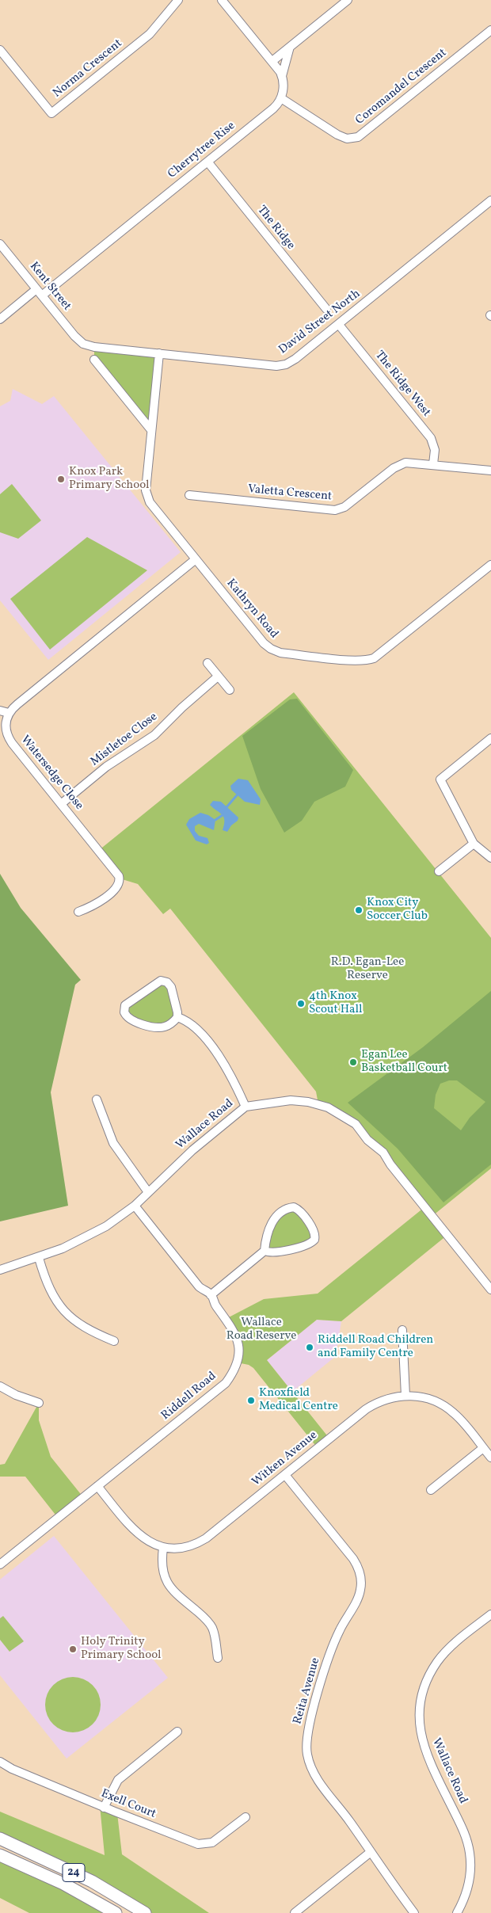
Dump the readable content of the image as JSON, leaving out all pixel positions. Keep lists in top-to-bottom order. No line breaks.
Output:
{"streets":{"main road":["24"],"street":["Norma Crescent","Coromandel Crescent","Cherrytree Rise","The Ridge","Kent Street","David Street North","The Ridge West","Valetta Crescent","Kathryn Road","Mistletoe Close","Watersedge Close","Wallace Road","Riddell Road","Witken Avenue","Reita Avenue","Exell Court"]},"crossings":[["Coromandel Crescent","Cherrytree Rise"],["Cherrytree Rise","The Ridge"],["Cherrytree Rise","Kent Street"],["Kent Street","David Street North"],["David Street North","The Ridge West"],["David Street North","Kathryn Road"],["The Ridge West","Valetta Crescent"],["Mistletoe Close","Watersedge Close"],["Wallace Road","Riddell Road"],["Riddell Road","Witken Avenue"],["Witken Avenue","Reita Avenue"]],"parks":["R.D. Egan-Lee Reserve","Wallace Road Reserve"],"places":["Knox Park Primary School","Knox City Soccer Club","4th Knox Scout Hall","Egan Lee Basketball Court","Riddell Road Children and Family Centre","Knoxfield Medical Centre","Holy Trinity Primary School"]}
